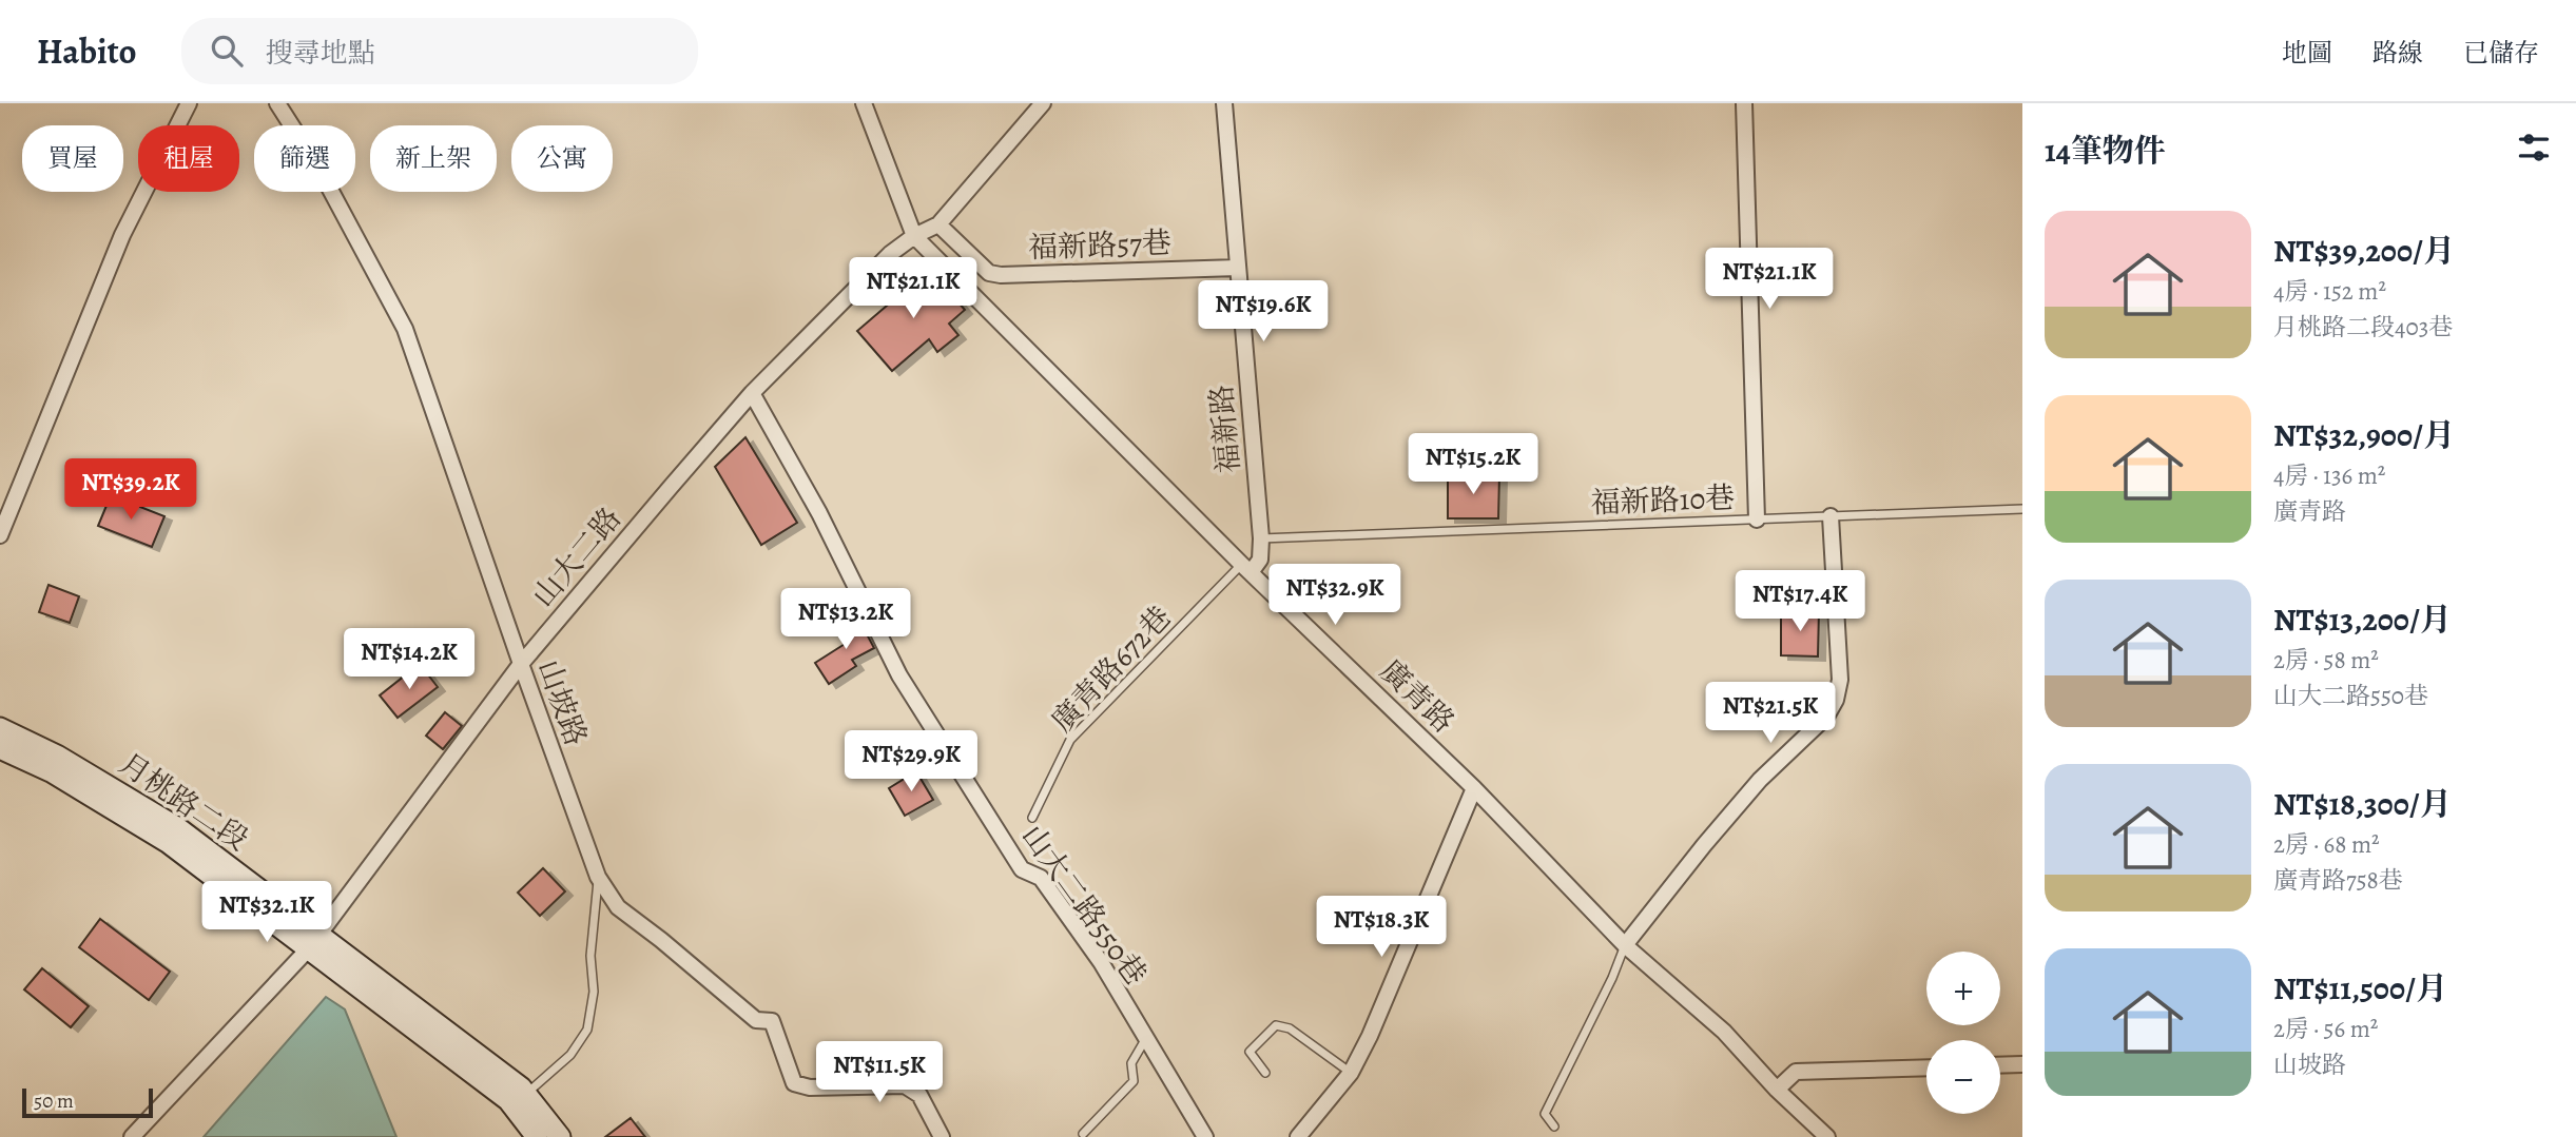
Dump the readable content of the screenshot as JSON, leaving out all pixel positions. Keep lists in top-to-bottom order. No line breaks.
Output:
{"streets":{"street":["福新路57巷","福新路","山大二路","廣青路","山坡路","月桃路二段","山大二路550巷"],"lane":["福新路10巷","廣青路672巷"]},"crossings":[["福新路57巷","福新路"],["福新路57巷","山大二路"],["福新路","福新路10巷"],["福新路","廣青路672巷"],["福新路","廣青路"],["山大二路","廣青路"],["山大二路","山坡路"],["山大二路","月桃路二段"],["山大二路","山大二路550巷"],["廣青路672巷","廣青路"]],"scale_bar":"50 m","page":{"header":"Habito","search":"搜尋地點","nav":["地圖","路線","已儲存"],"heading":"14筆物件","chip":["買屋","租屋","篩選","新上架","公寓"],"list":[{"name":"NT$39,200/月","note":"4房 · 152 m² · 月桃路二段403巷"},{"name":"NT$32,900/月","note":"4房 · 136 m² · 廣青路"},{"name":"NT$13,200/月","note":"2房 · 58 m² · 山大二路550巷"},{"name":"NT$18,300/月","note":"2房 · 68 m² · 廣青路758巷"},{"name":"NT$11,500/月","note":"2房 · 56 m² · 山坡路"}],"price":["NT$21.1K","NT$21.1K","NT$19.6K","NT$15.2K","NT$39.2K","NT$32.9K","NT$17.4K","NT$13.2K","NT$14.2K","NT$21.5K","NT$29.9K","NT$32.1K","NT$18.3K","NT$11.5K"],"map_buttons":["+","−"],"scale":"50 m"}}
